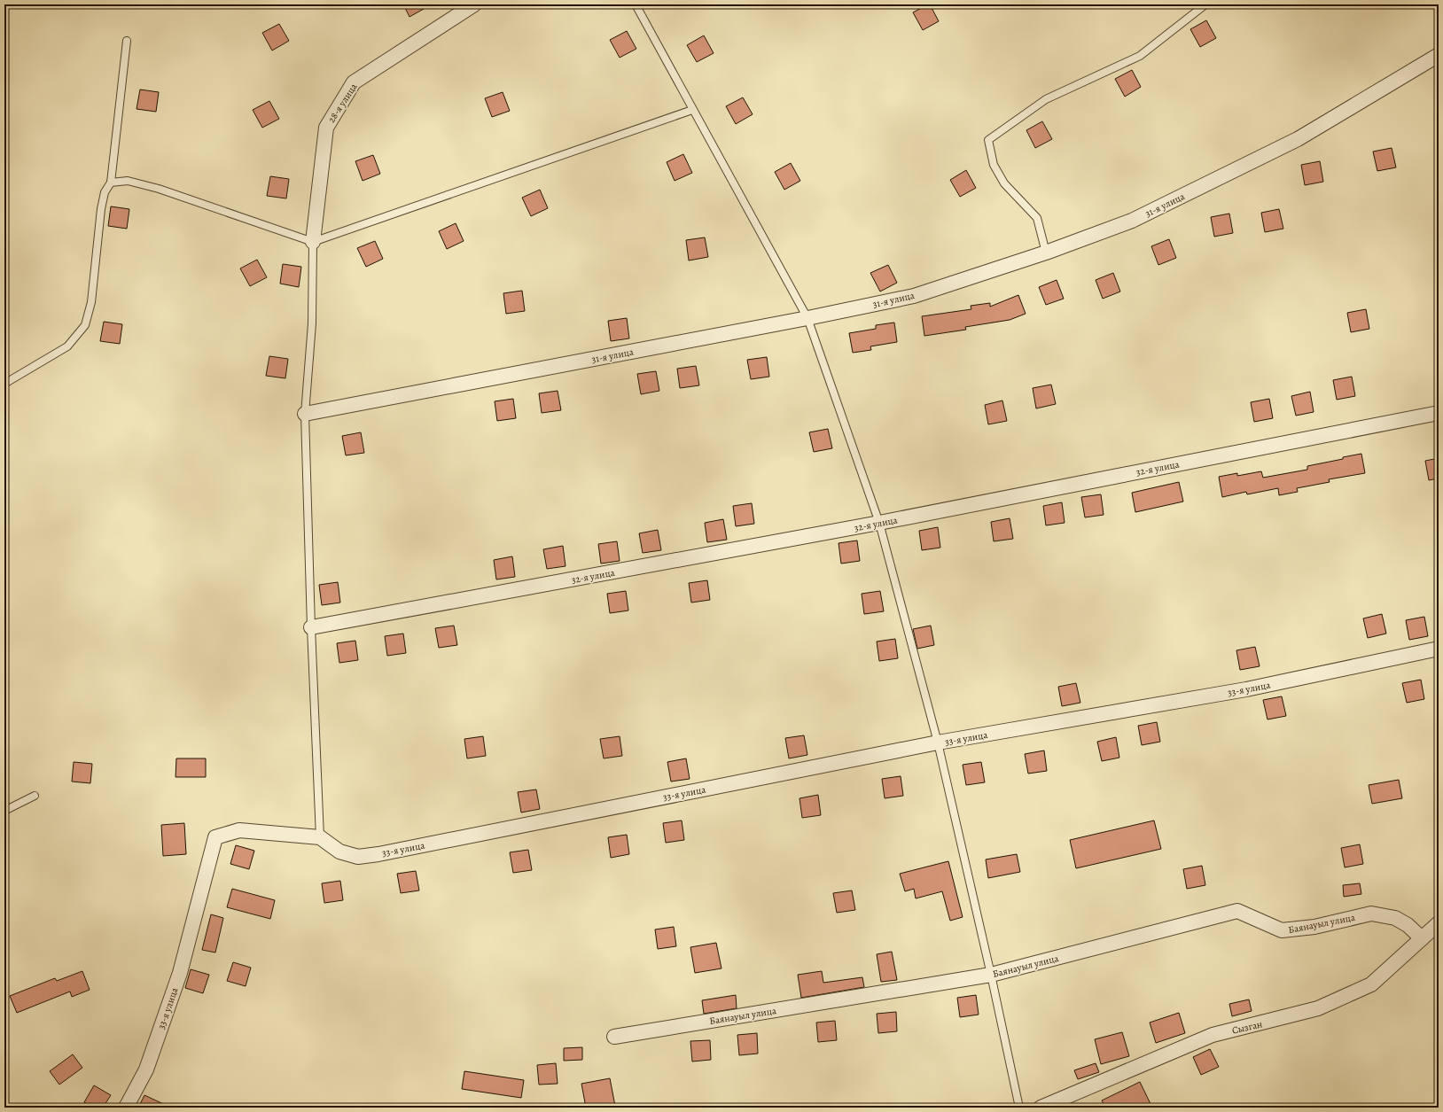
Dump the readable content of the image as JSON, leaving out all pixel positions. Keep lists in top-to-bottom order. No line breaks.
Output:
{"streets":{"street":["28-я улица","31-я улица","32-я улица","33-я улица","Баянауыл улица","Сызган"]},"crossings":[["Баянауыл улица","Сызган"]]}
